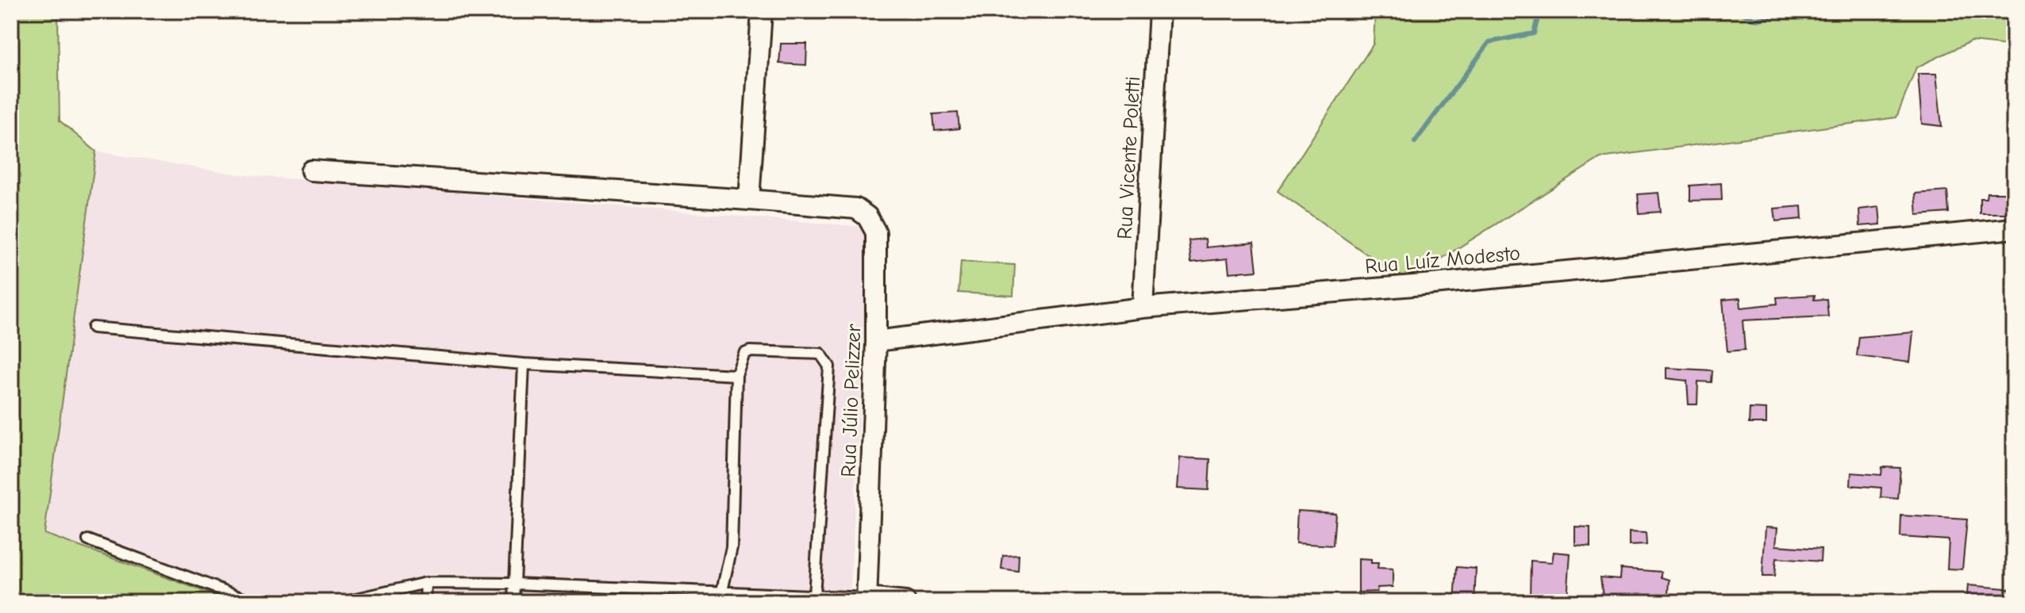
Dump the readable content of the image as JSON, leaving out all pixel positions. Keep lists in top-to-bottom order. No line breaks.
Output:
{"streets":{"street":["Rua Vicente Poletti","Rua Luíz Modesto","Rua Júlio Pelizzer"]},"crossings":[["Rua Vicente Poletti","Rua Luíz Modesto"],["Rua Luíz Modesto","Rua Júlio Pelizzer"]]}
